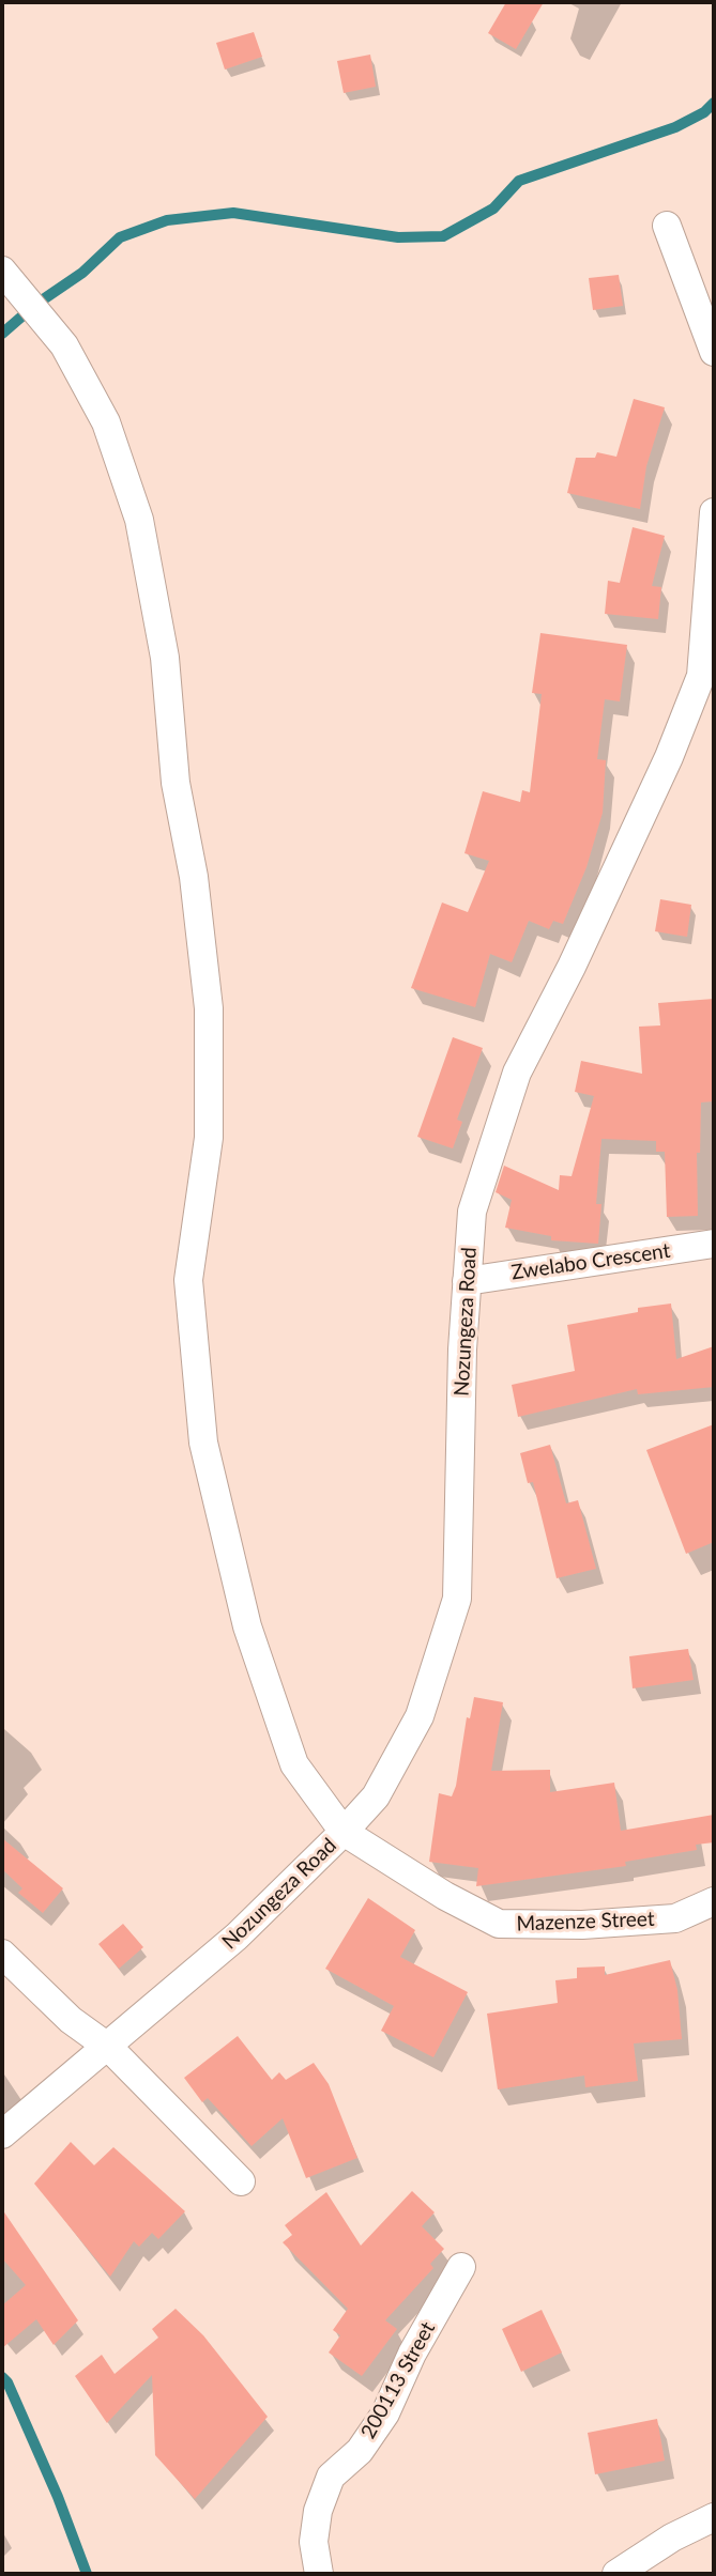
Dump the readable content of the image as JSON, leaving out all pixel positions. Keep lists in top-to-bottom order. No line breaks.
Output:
{"streets":{"street":["Zwelabo Crescent","Nozungeza Road","Mazenze Street","200113 Street"]},"crossings":[["Zwelabo Crescent","Nozungeza Road"],["Nozungeza Road","Mazenze Street"]]}
